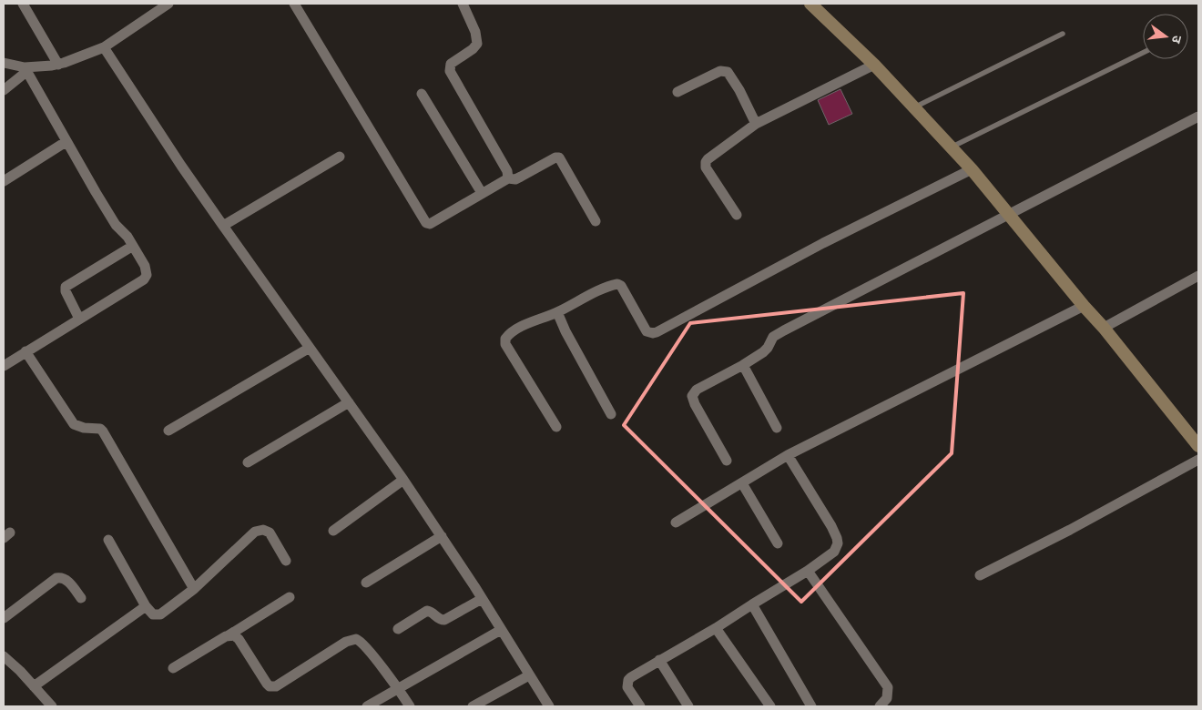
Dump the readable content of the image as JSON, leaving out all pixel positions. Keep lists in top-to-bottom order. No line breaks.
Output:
{"north":"right"}
